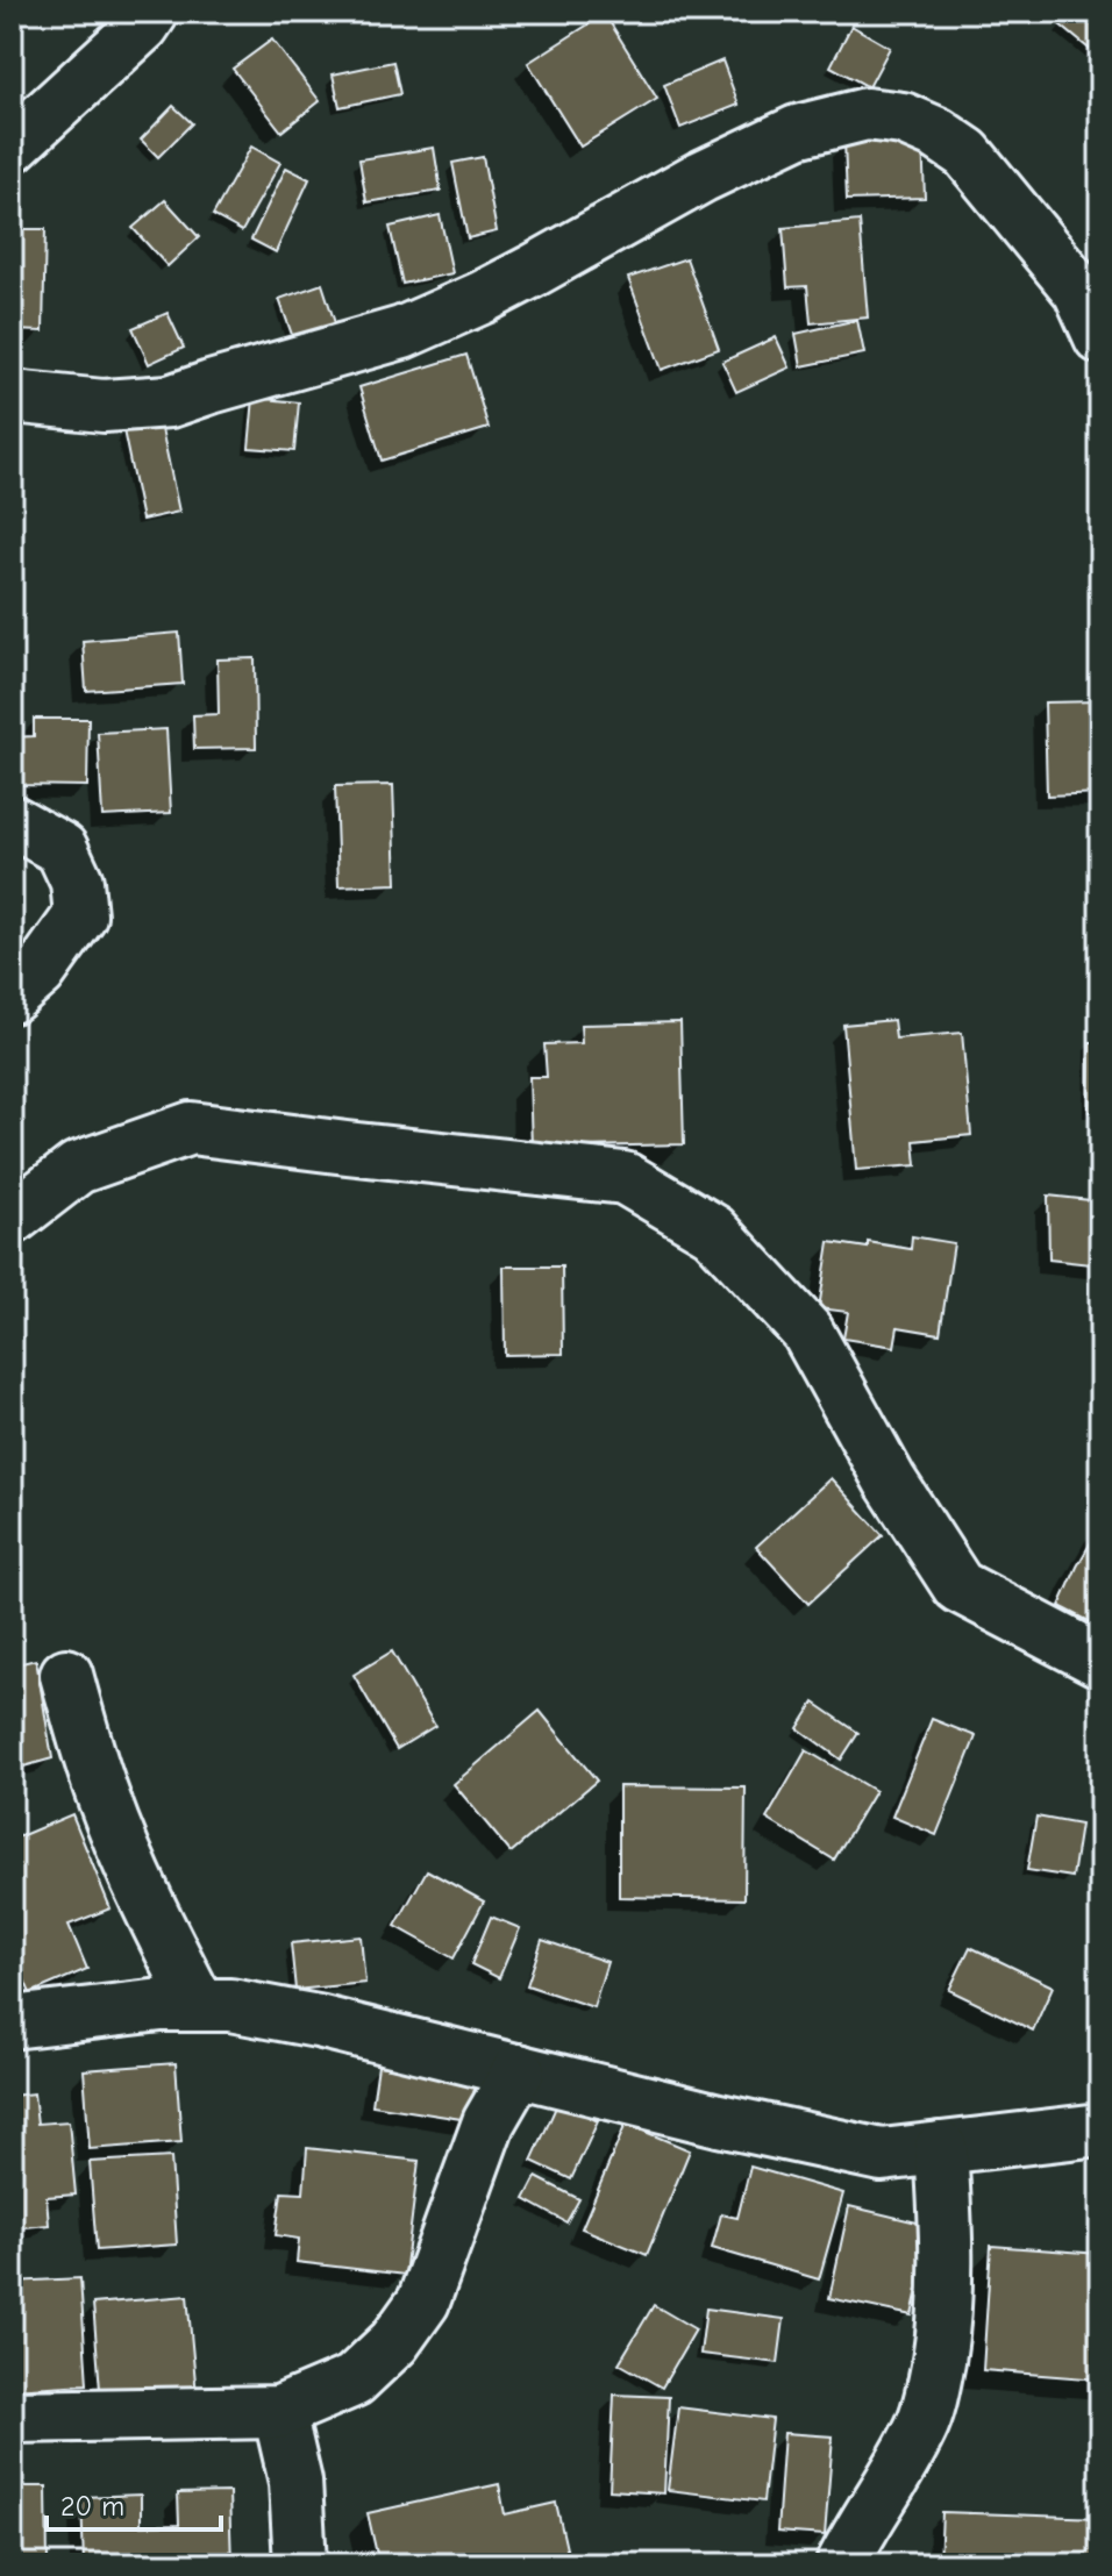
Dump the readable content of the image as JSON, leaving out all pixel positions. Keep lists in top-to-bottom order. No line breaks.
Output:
{"scale_bar":"20 m"}
